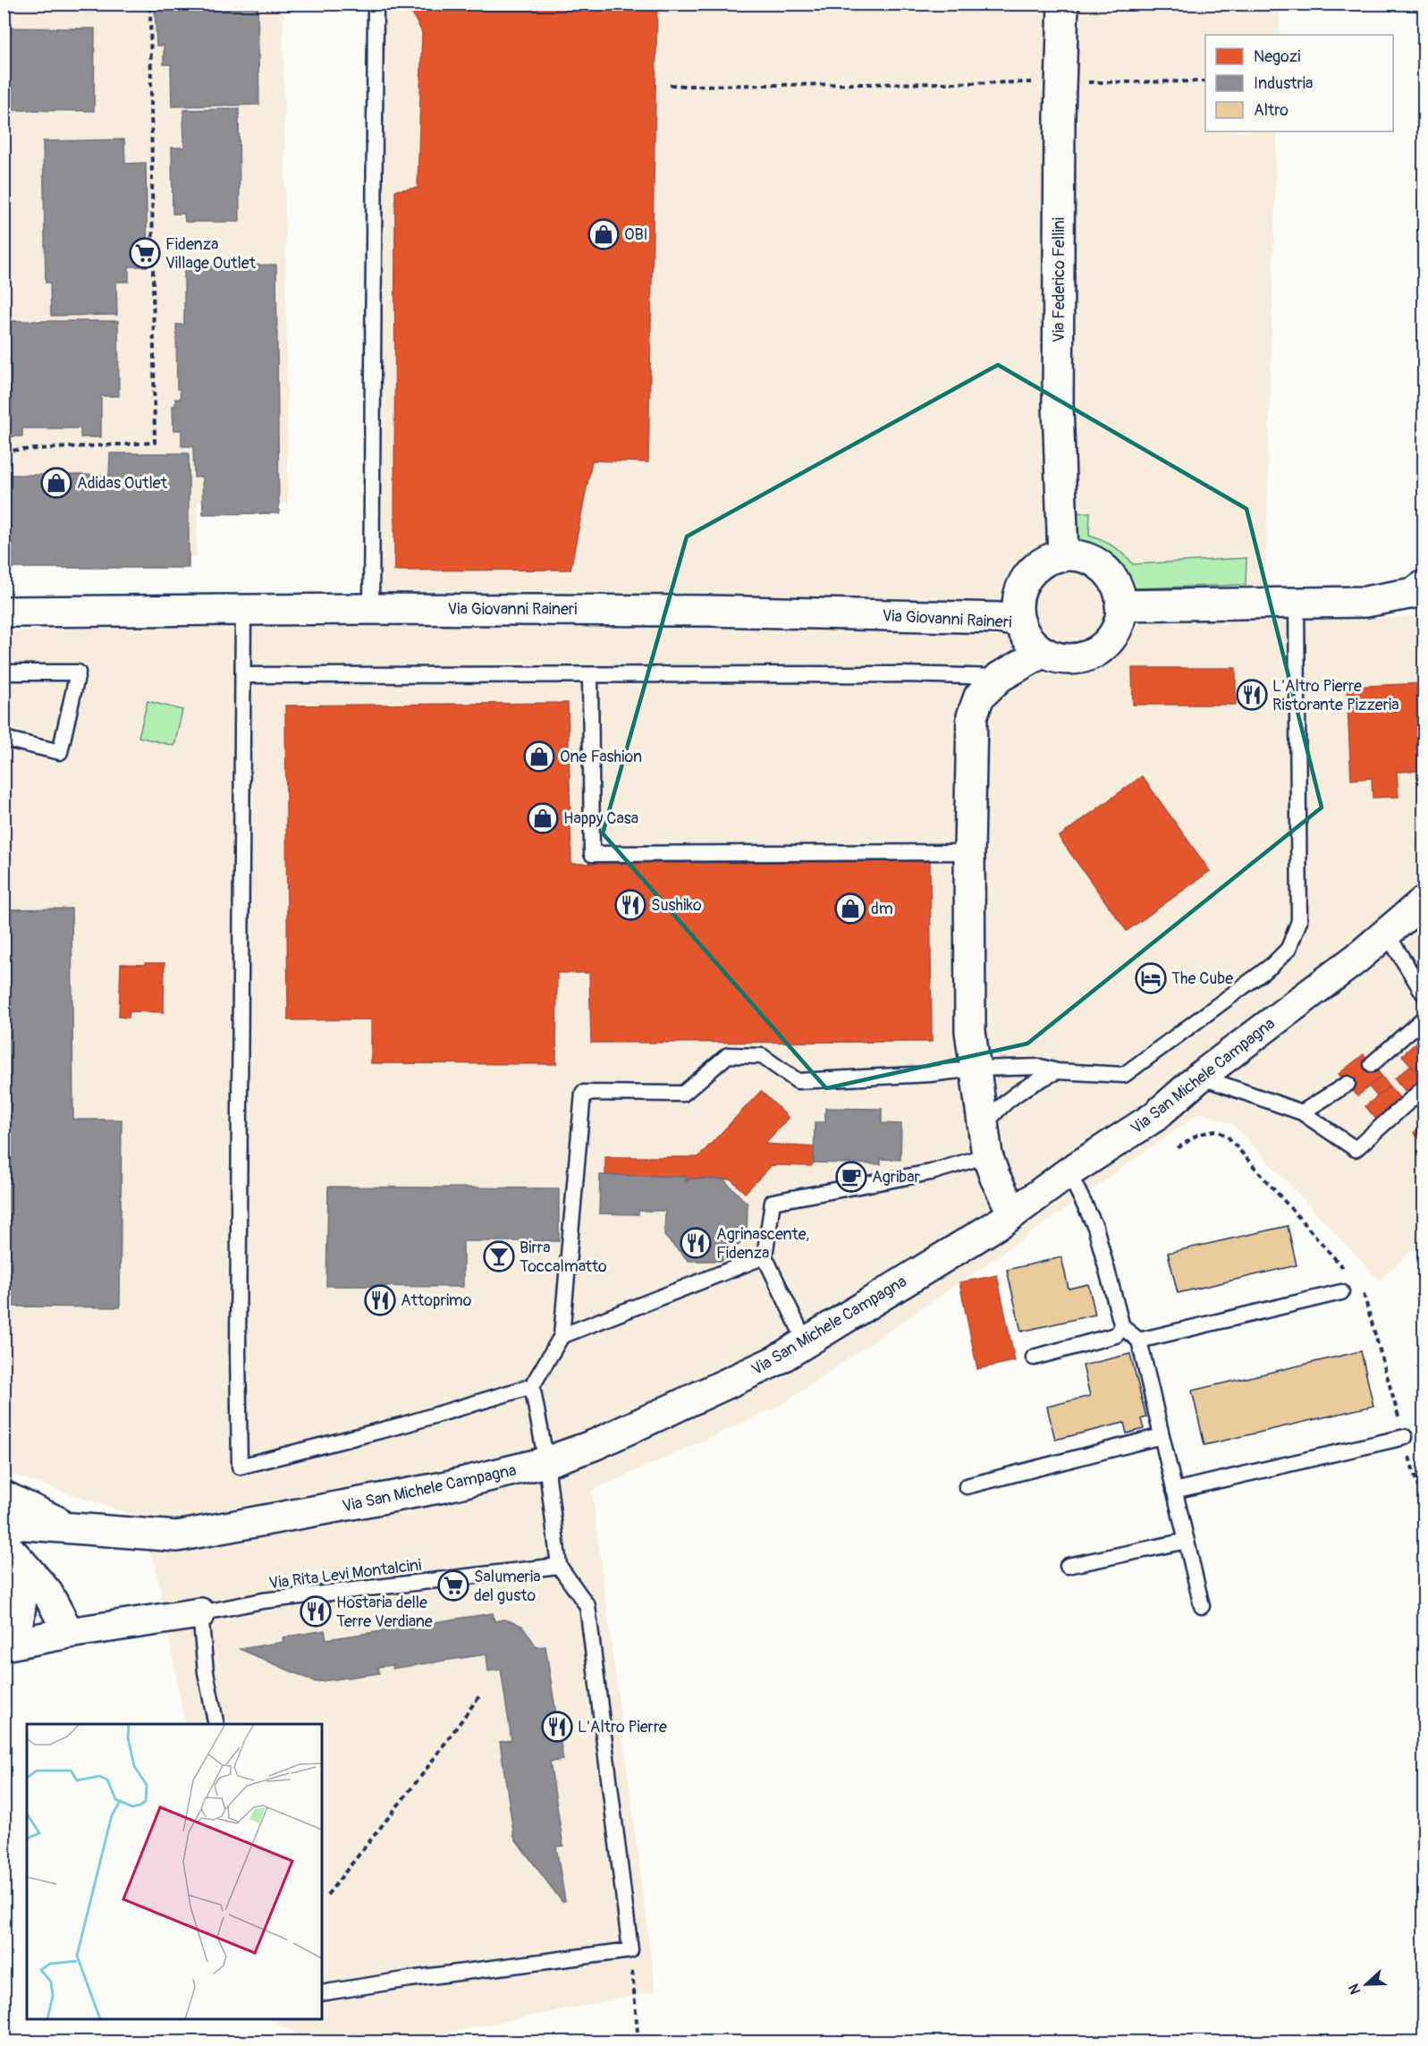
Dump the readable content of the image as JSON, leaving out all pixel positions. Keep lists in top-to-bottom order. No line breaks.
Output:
{"streets":{"street":["Via Federico Fellini","Via Giovanni Raineri","Via San Michele Campagna"],"lane":["Via Rita Levi Montalcini"]},"crossings":[["Via Federico Fellini","Via Giovanni Raineri"]],"places":{"shop":["OBI","Adidas Outlet","One Fashion","Happy Casa","dm"],"supermarket":["Fidenza Village Outlet","Salumeria del gusto"],"restaurant":["L'Altro Pierre Ristorante Pizzeria","Sushiko","Agrinascente, Fidenza","Attoprimo","Hostaria delle Terre Verdiane","L'Altro Pierre"],"hotel":["The Cube"],"cafe":["Agribar"],"bar":["Birra Toccalmatto"]},"legend":["Negozi","Industria","Altro"],"north":"left"}
